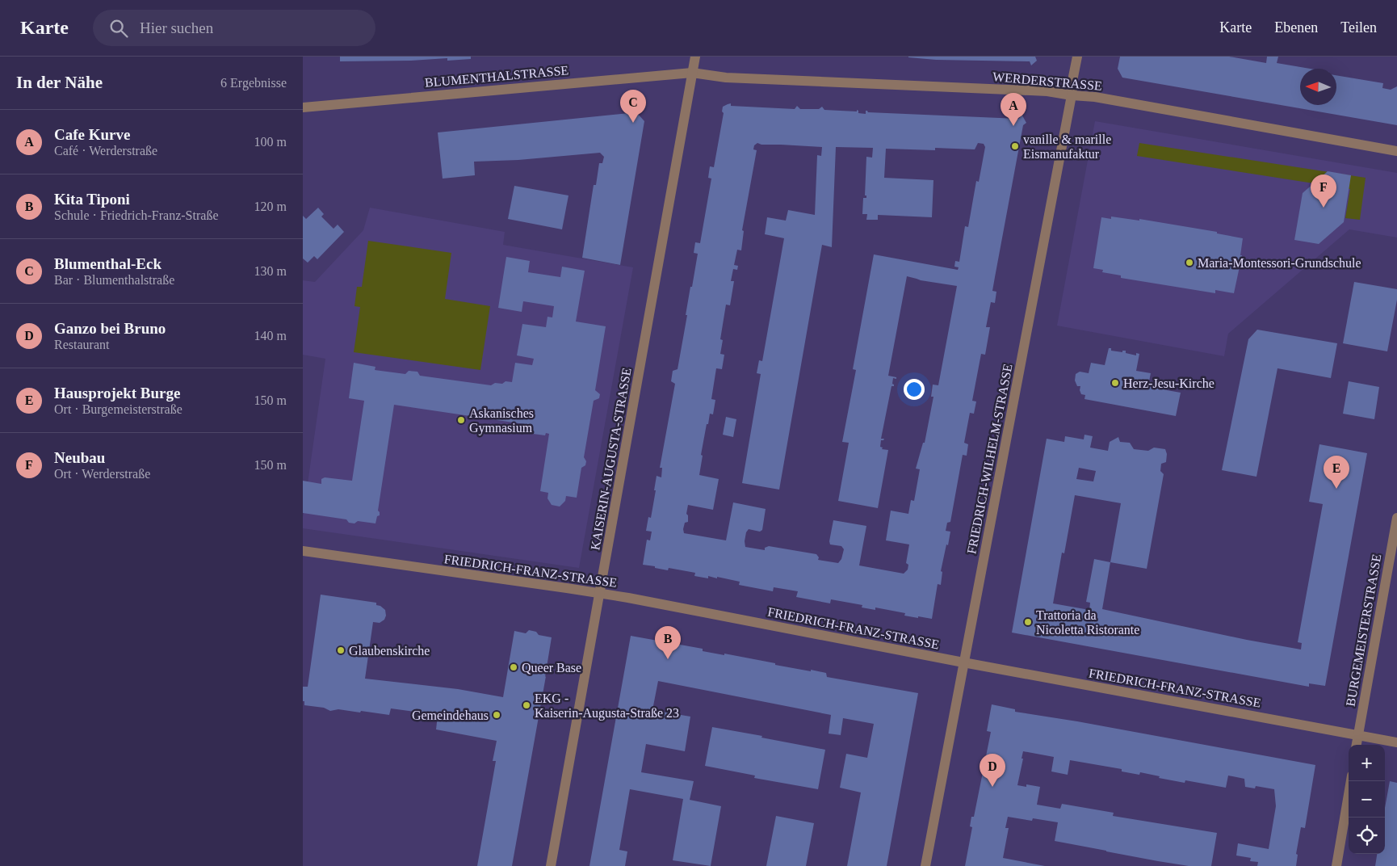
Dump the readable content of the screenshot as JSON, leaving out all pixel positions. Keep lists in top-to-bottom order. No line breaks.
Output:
{"streets":{"street":["BLUMENTHALSTRASSE","WERDERSTRASSE","KAISERIN-AUGUSTA-STRASSE","FRIEDRICH-WILHELM-STRASSE","FRIEDRICH-FRANZ-STRASSE","BURGEMEISTERSTRASSE"]},"crossings":[["BLUMENTHALSTRASSE","WERDERSTRASSE"],["BLUMENTHALSTRASSE","KAISERIN-AUGUSTA-STRASSE"],["WERDERSTRASSE","KAISERIN-AUGUSTA-STRASSE"],["WERDERSTRASSE","FRIEDRICH-WILHELM-STRASSE"],["KAISERIN-AUGUSTA-STRASSE","FRIEDRICH-FRANZ-STRASSE"],["FRIEDRICH-WILHELM-STRASSE","FRIEDRICH-FRANZ-STRASSE"],["FRIEDRICH-FRANZ-STRASSE","BURGEMEISTERSTRASSE"]],"places":["vanille & marille Eismanufaktur","Maria-Montessori-Grundschule","Herz-Jesu-Kirche","Askanisches Gymnasium","Trattoria da Nicoletta Ristorante","Glaubenskirche","Queer Base","EKG - Kaiserin-Augusta-Straße 23","Gemeindehaus"],"north":"left","page":{"header":"Karte","search":"Hier suchen","nav":["Karte","Ebenen","Teilen"],"heading":["In der Nähe","6 Ergebnisse"],"pins":["C","A","F","E","B","D"],"list":[{"mark":"A","name":"Cafe Kurve","note":"Café · Werderstraße","value":"100 m"},{"mark":"B","name":"Kita Tiponi","note":"Schule · Friedrich-Franz-Straße","value":"120 m"},{"mark":"C","name":"Blumenthal-Eck","note":"Bar · Blumenthalstraße","value":"130 m"},{"mark":"D","name":"Ganzo bei Bruno","note":"Restaurant","value":"140 m"},{"mark":"E","name":"Hausprojekt Burge","note":"Ort · Burgemeisterstraße","value":"150 m"},{"mark":"F","name":"Neubau","note":"Ort · Werderstraße","value":"150 m"}],"map_buttons":["+","−"]}}
